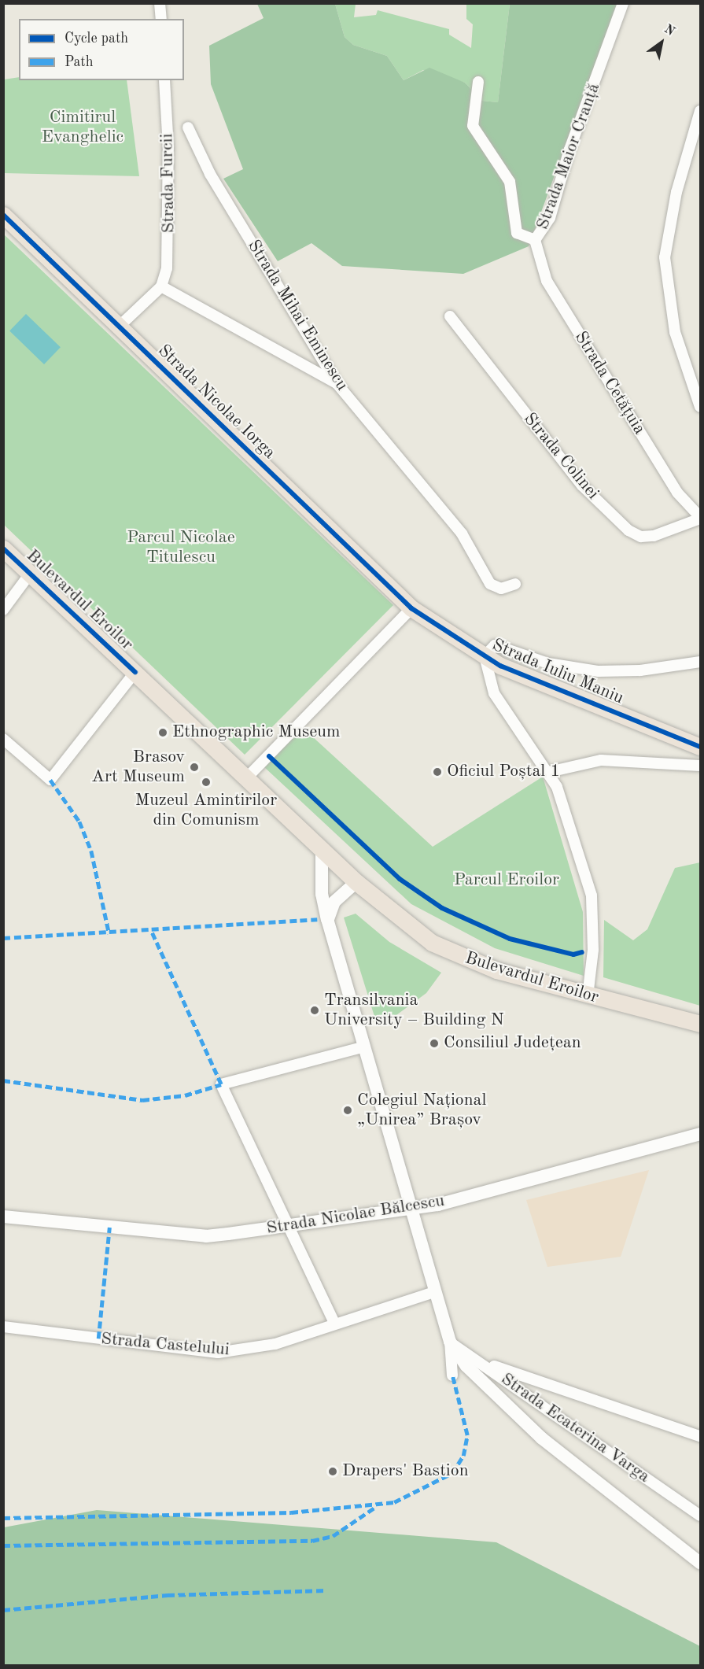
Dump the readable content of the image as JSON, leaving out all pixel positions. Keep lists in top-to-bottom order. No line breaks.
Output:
{"streets":{"main road":["Strada Nicolae Iorga","Bulevardul Eroilor","Strada Iuliu Maniu"],"street":["Strada Maior Cranță","Strada Furcii","Strada Mihai Eminescu","Strada Cetățuia","Strada Colinei","Strada Nicolae Bălcescu","Strada Castelului","Strada Ecaterina Varga"]},"crossings":[["Strada Maior Cranță","Strada Cetățuia"],["Strada Cetățuia","Strada Colinei"],["Strada Nicolae Iorga","Strada Iuliu Maniu"]],"parks":["Cimitirul Evanghelic","Parcul Nicolae Titulescu","Parcul Eroilor"],"places":["Ethnographic Museum","Brasov Art Museum","Oficiul Poștal 1","Muzeul Amintirilor din Comunism","Transilvania University – Building N","Consiliul Județean","Colegiul Național „Unirea” Brașov","Drapers' Bastion"],"legend":["Cycle path","Path"],"north":"top right"}
